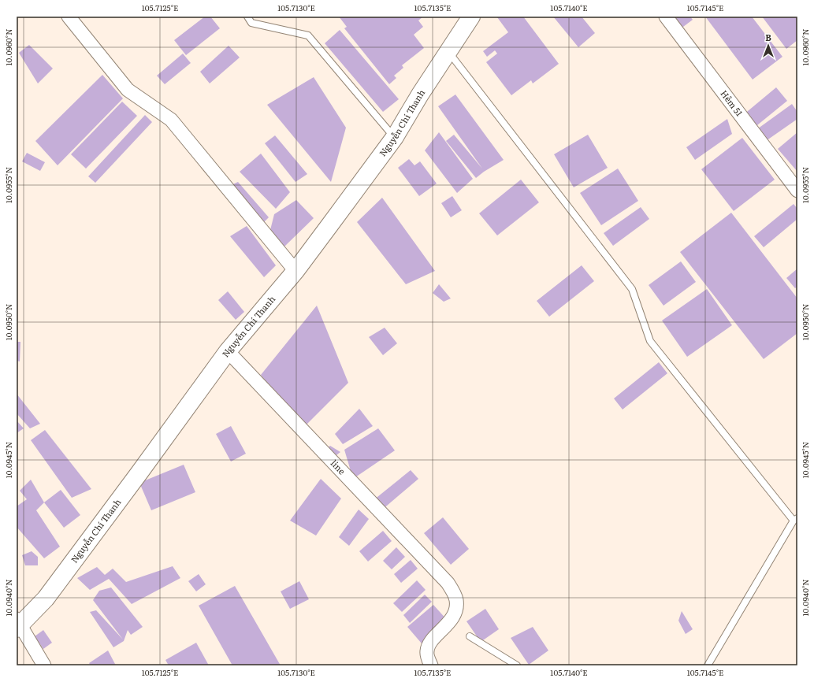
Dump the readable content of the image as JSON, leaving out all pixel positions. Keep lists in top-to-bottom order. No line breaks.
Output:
{"streets":{"main road":["Nguyễn Chí Thanh"],"street":["Hẻm 51","line"]},"crossings":[["Nguyễn Chí Thanh","line"]],"north":"top","coordinates":["105.7125°E","105.7130°E","105.7135°E","105.7140°E","105.7145°E","10.0960°N","10.0955°N","10.0950°N","10.0945°N","10.0940°N"]}
